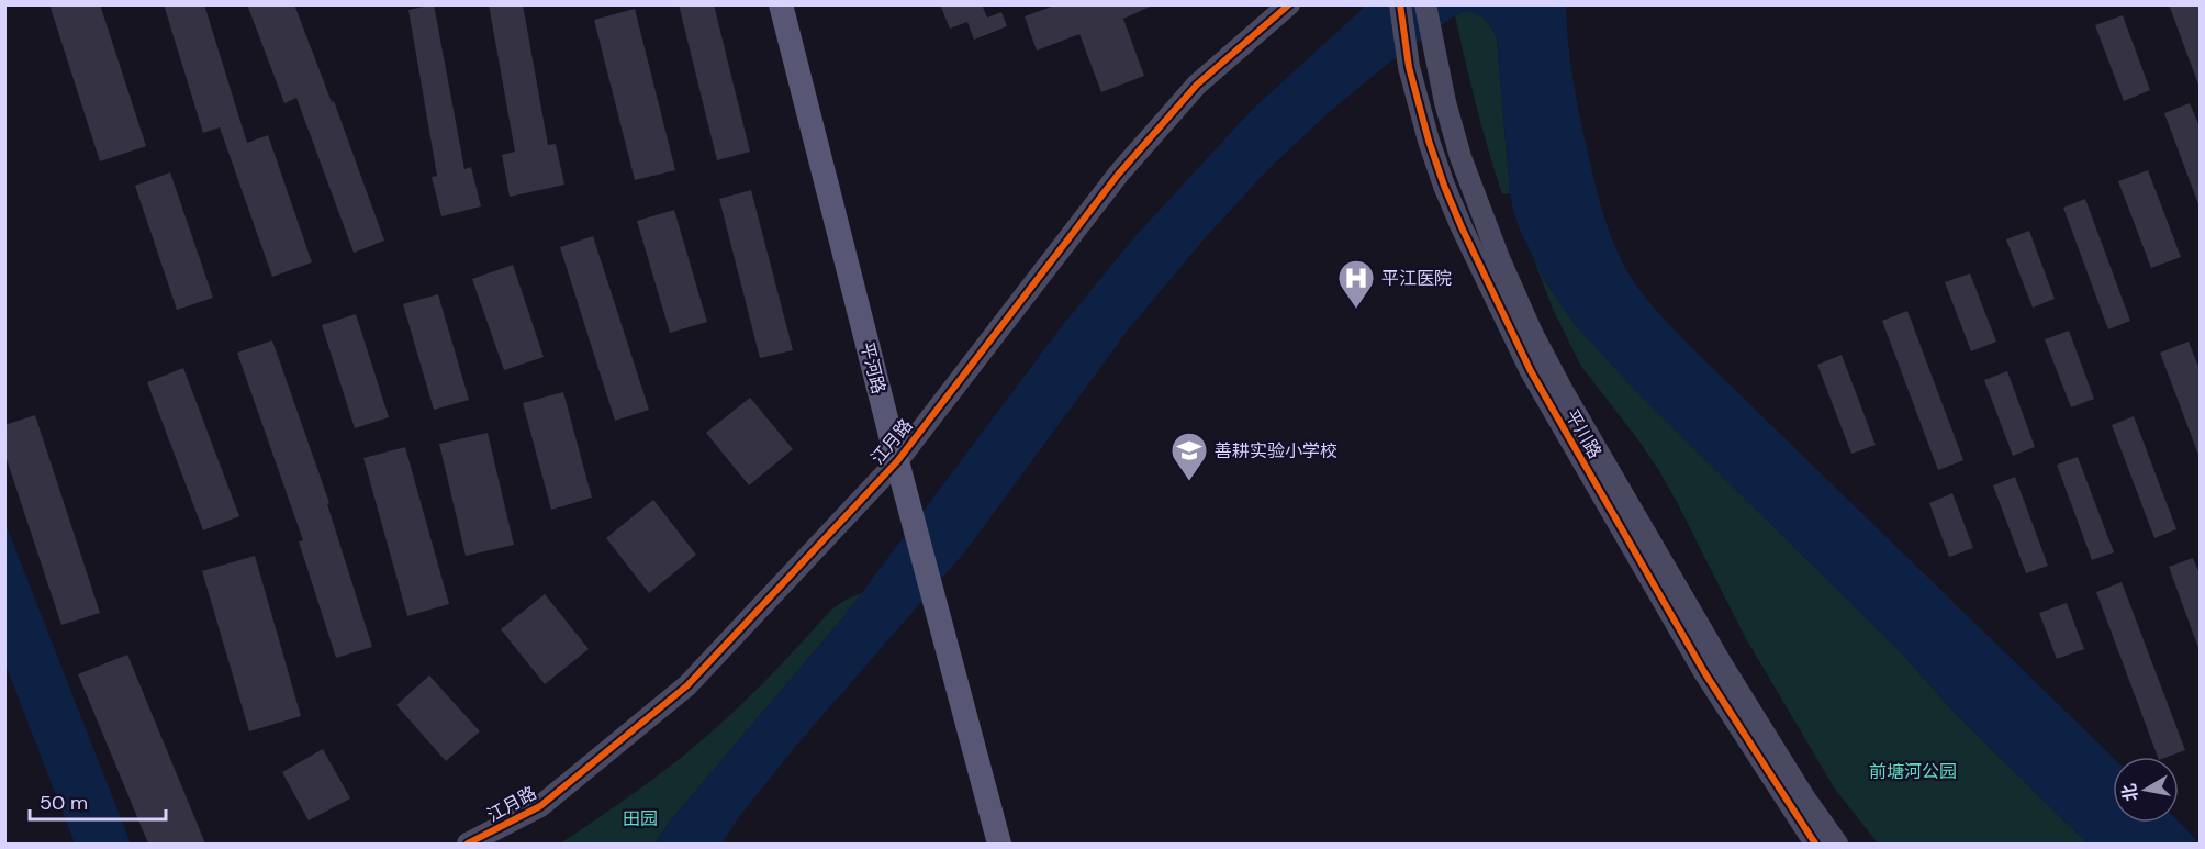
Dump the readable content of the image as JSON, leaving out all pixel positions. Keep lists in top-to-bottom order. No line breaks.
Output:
{"streets":{"main road":["平河路"],"street":["平川路","江月路"]},"crossings":[["平河路","江月路"]],"parks":["前塘河公园","田园"],"places":{"hospital":["平江医院"],"school or university":["善耕实验小学校"]},"scale_bar":"50 m","north":"left"}
